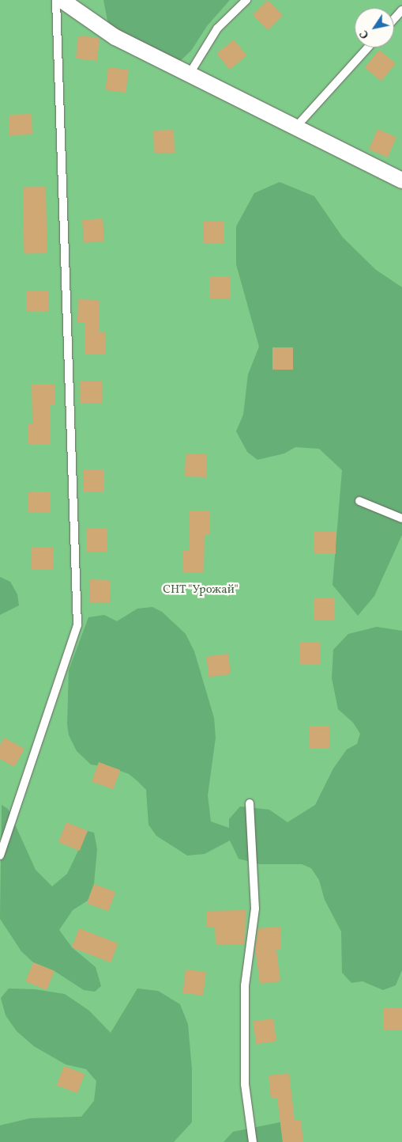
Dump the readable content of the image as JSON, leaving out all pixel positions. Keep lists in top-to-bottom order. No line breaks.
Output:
{"parks":["СНТ \"Урожай\""],"north":"bottom left"}
